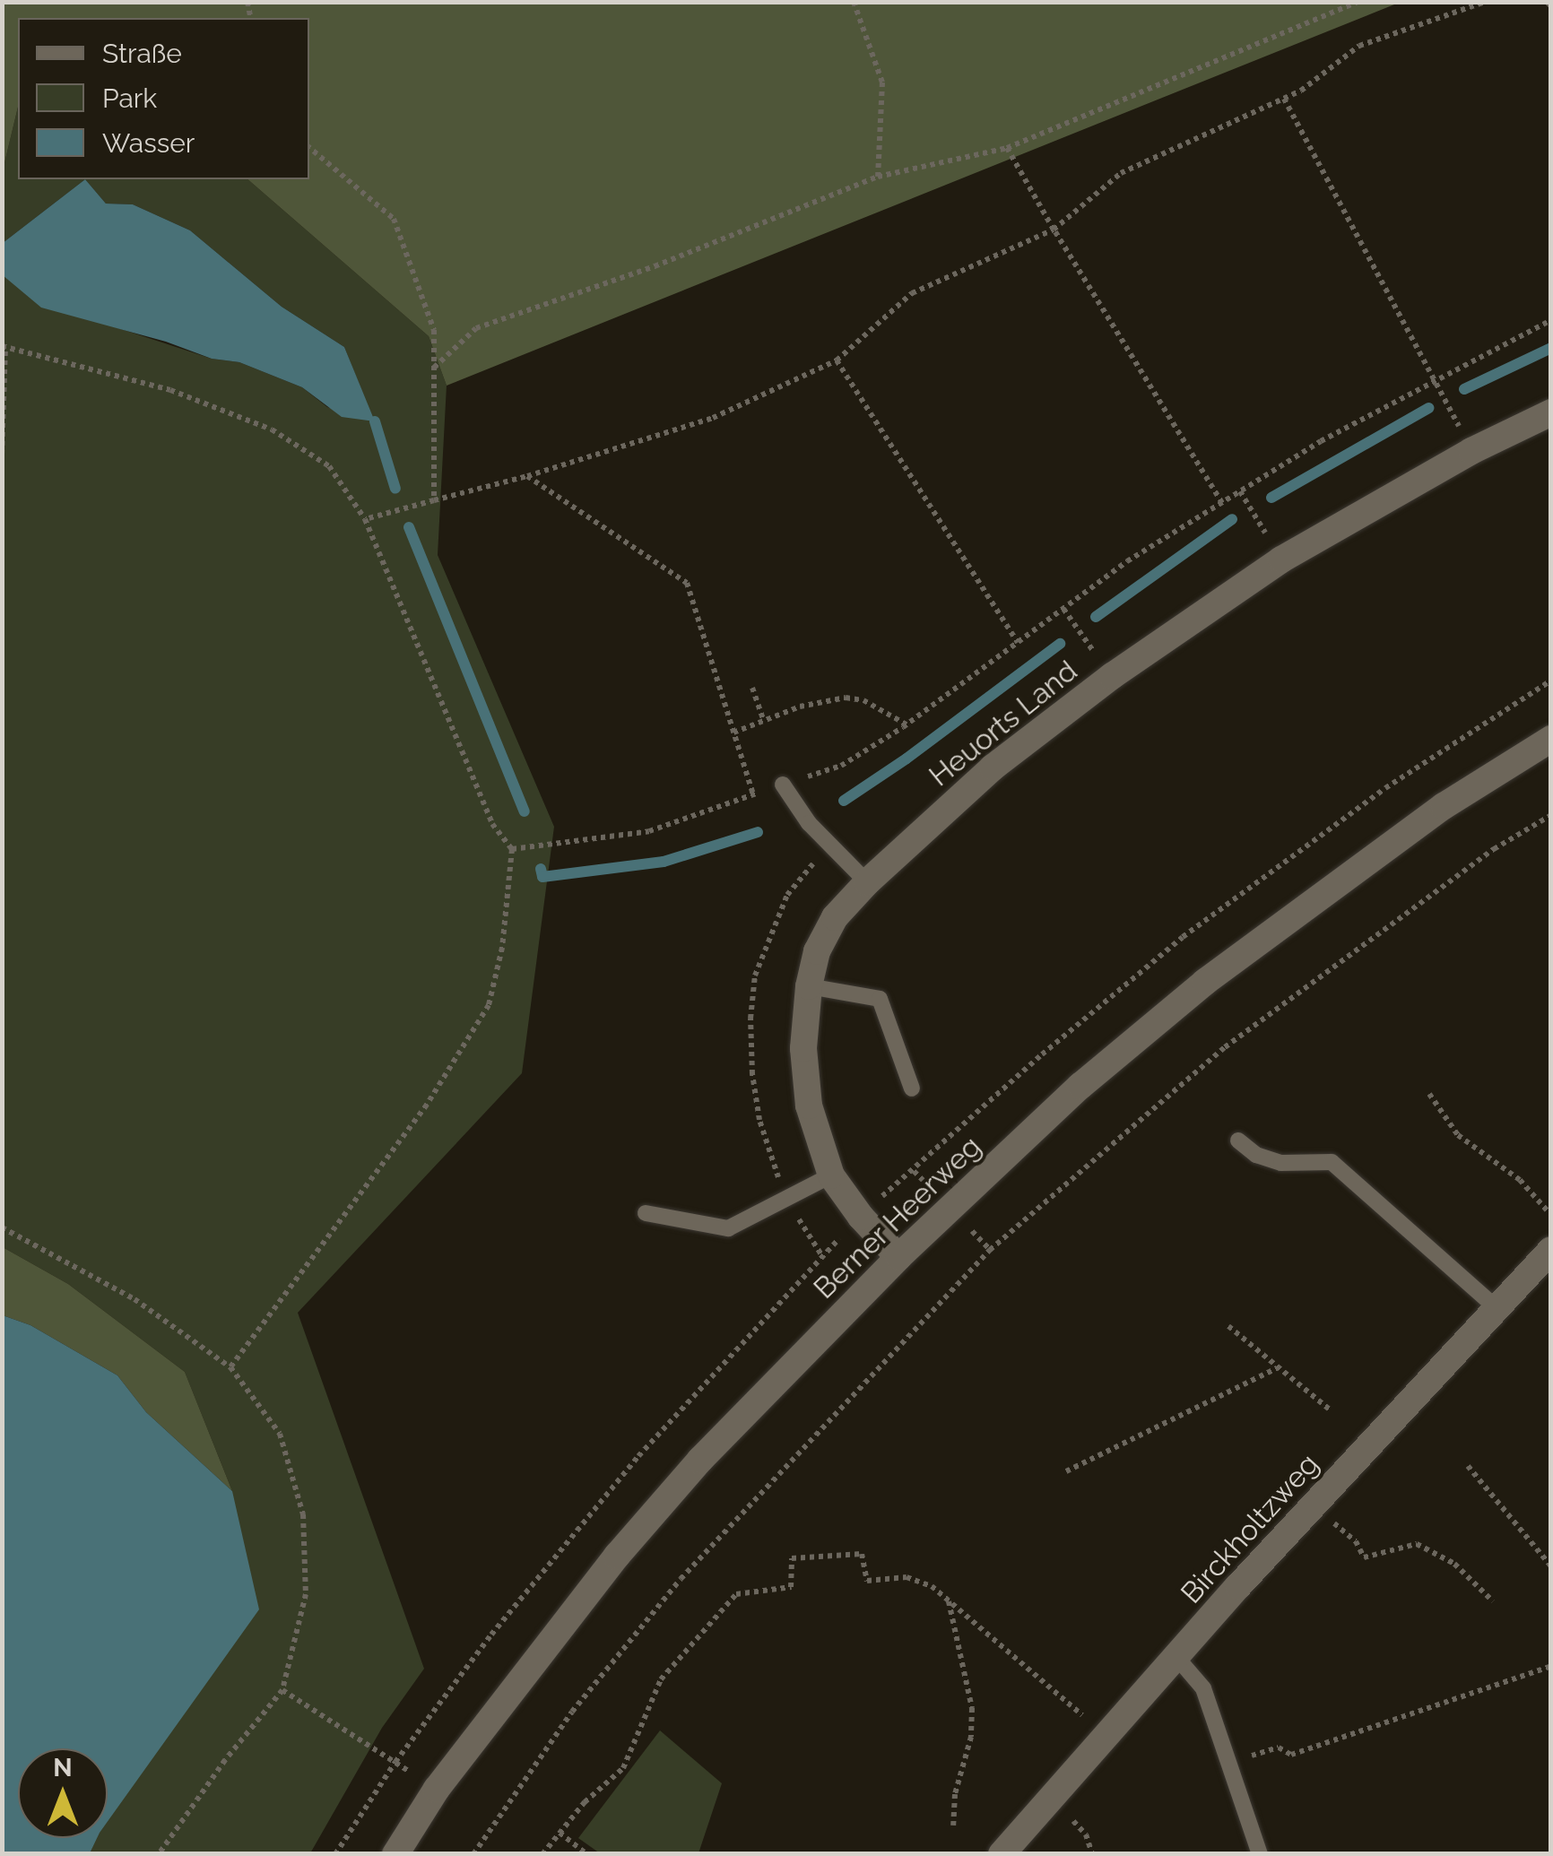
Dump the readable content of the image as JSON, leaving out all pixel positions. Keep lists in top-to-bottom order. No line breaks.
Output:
{"streets":{"street":["Heuorts Land","Berner Heerweg","Birckholtzweg"]},"crossings":[["Heuorts Land","Berner Heerweg"]],"legend":["Straße","Park","Wasser"],"north":"top"}
